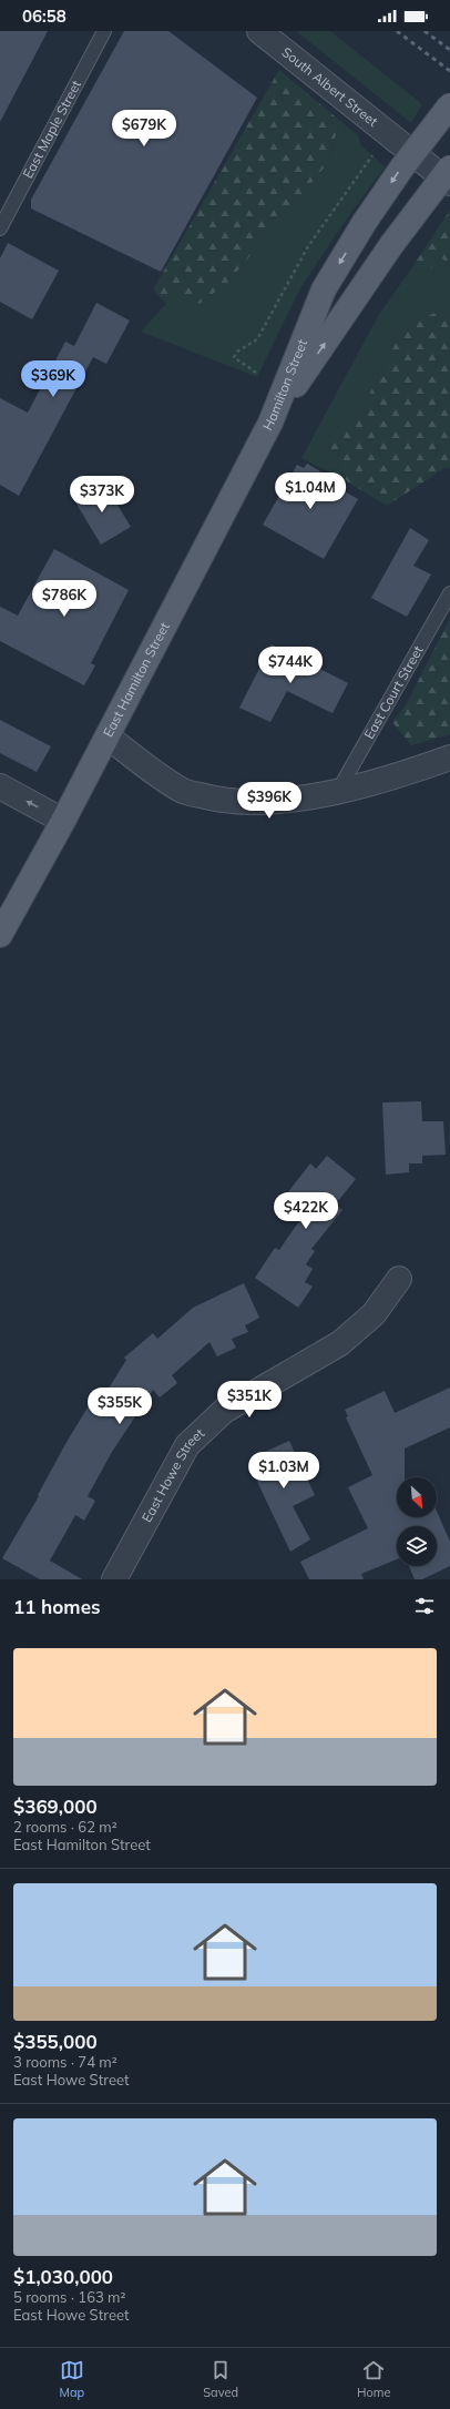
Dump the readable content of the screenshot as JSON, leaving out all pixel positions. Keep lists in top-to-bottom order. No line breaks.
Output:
{"streets":{"main road":["Hamilton Street","East Hamilton Street"],"street":["South Albert Street","East Howe Street"],"lane":["East Maple Street","East Court Street"]},"crossings":[["Hamilton Street","East Hamilton Street"]],"north":"bottom right","page":{"status":"06:58","price":["$679K","$369K","$1.04M","$373K","$786K","$744K","$396K","$422K","$351K","$355K","$1.03M"],"heading":"11 homes","list":[{"name":"$369,000","note":"2 rooms · 62 m² · East Hamilton Street"},{"name":"$355,000","note":"3 rooms · 74 m² · East Howe Street"},{"name":"$1,030,000","note":"5 rooms · 163 m² · East Howe Street"}],"tabs":["Map","Saved","Home"]}}
